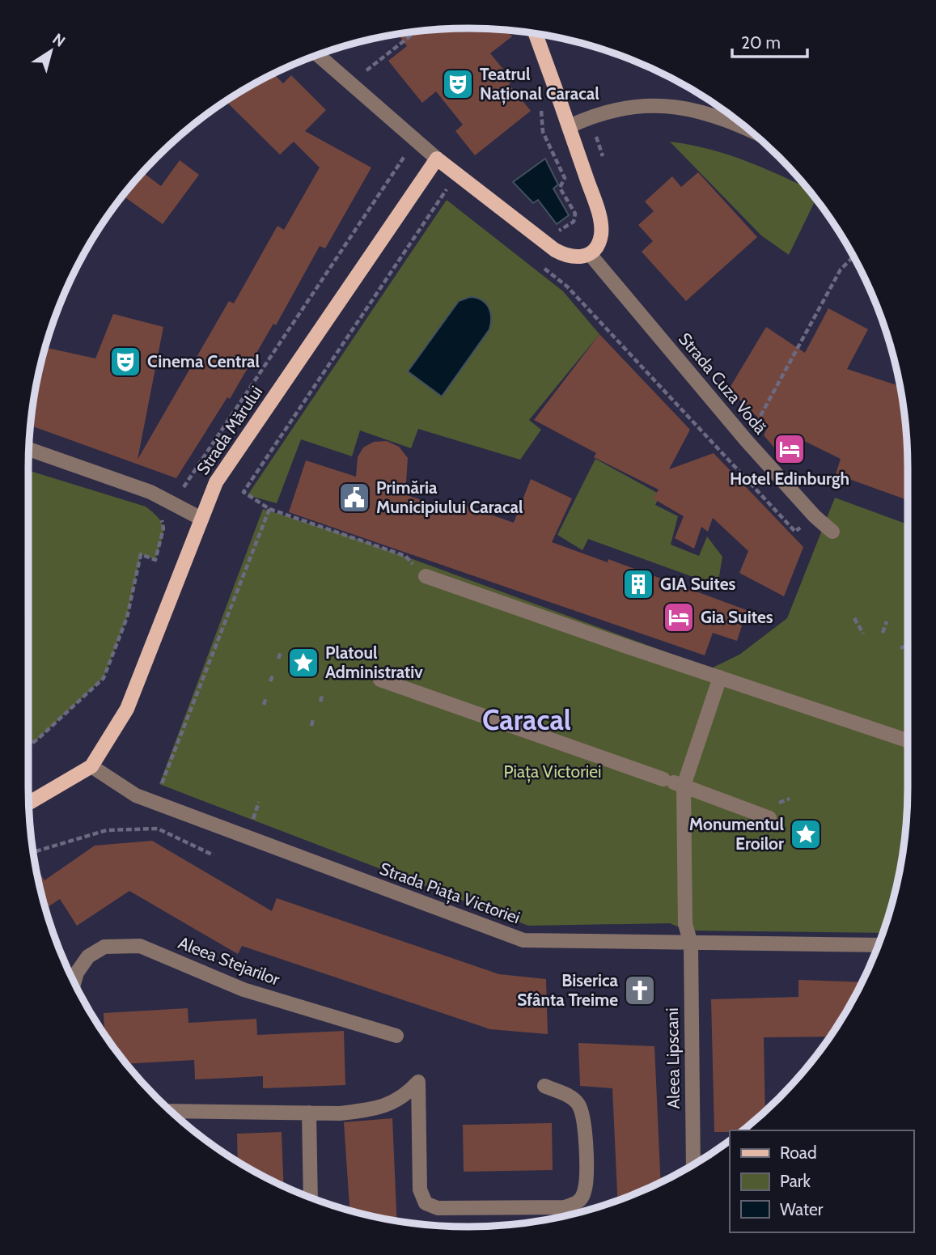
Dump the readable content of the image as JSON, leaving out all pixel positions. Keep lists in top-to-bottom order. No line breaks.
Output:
{"streets":{"main road":["Strada Mărului"],"street":["Strada Cuza Vodă","Strada Piața Victoriei","Aleea Stejarilor","Aleea Lipscani"]},"crossings":[["Strada Mărului","Strada Piața Victoriei"],["Strada Piața Victoriei","Aleea Lipscani"]],"districts":["Caracal"],"parks":["Piața Victoriei"],"places":{"theatre":["Teatrul Național Caracal","Cinema Central"],"hotel":["Hotel Edinburgh","Gia Suites"],"public building":["Primăria Municipiului Caracal"],"building":["GIA Suites"],"place":["Platoul Administrativ","Monumentul Eroilor"],"church":["Biserica Sfânta Treime"]},"legend":["Road","Park","Water"],"scale_bar":"20 m","north":"top right"}
